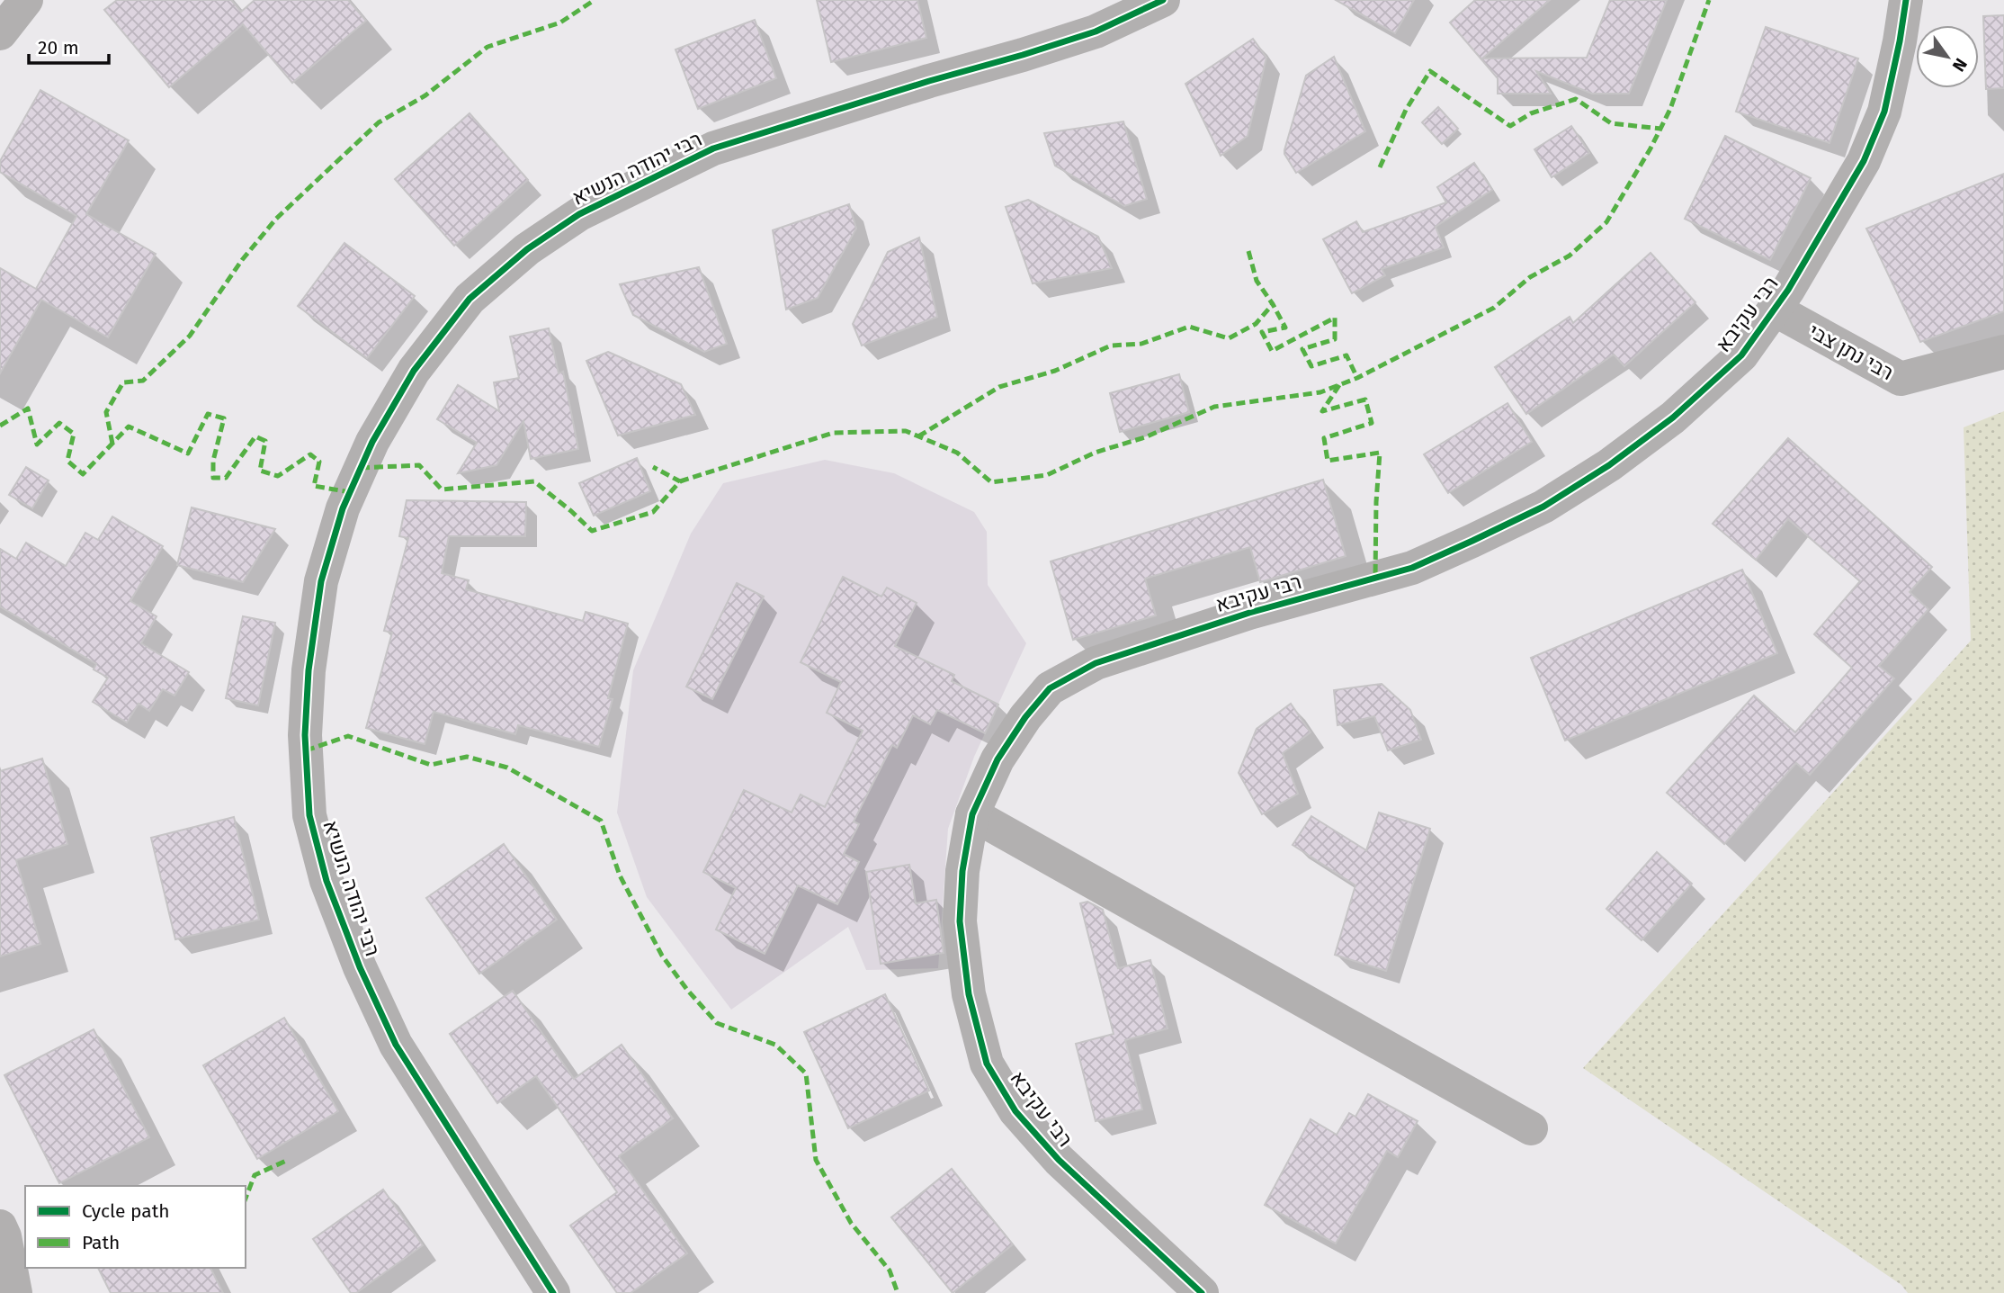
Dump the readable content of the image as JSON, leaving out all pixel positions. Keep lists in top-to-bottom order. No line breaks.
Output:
{"streets":{"street":["רבי יהודה הנשיא","רבי עקיבא","רבי נתן צבי"]},"crossings":[["רבי עקיבא","רבי נתן צבי"]],"legend":["Cycle path","Path"],"scale_bar":"20 m","north":"bottom right"}
